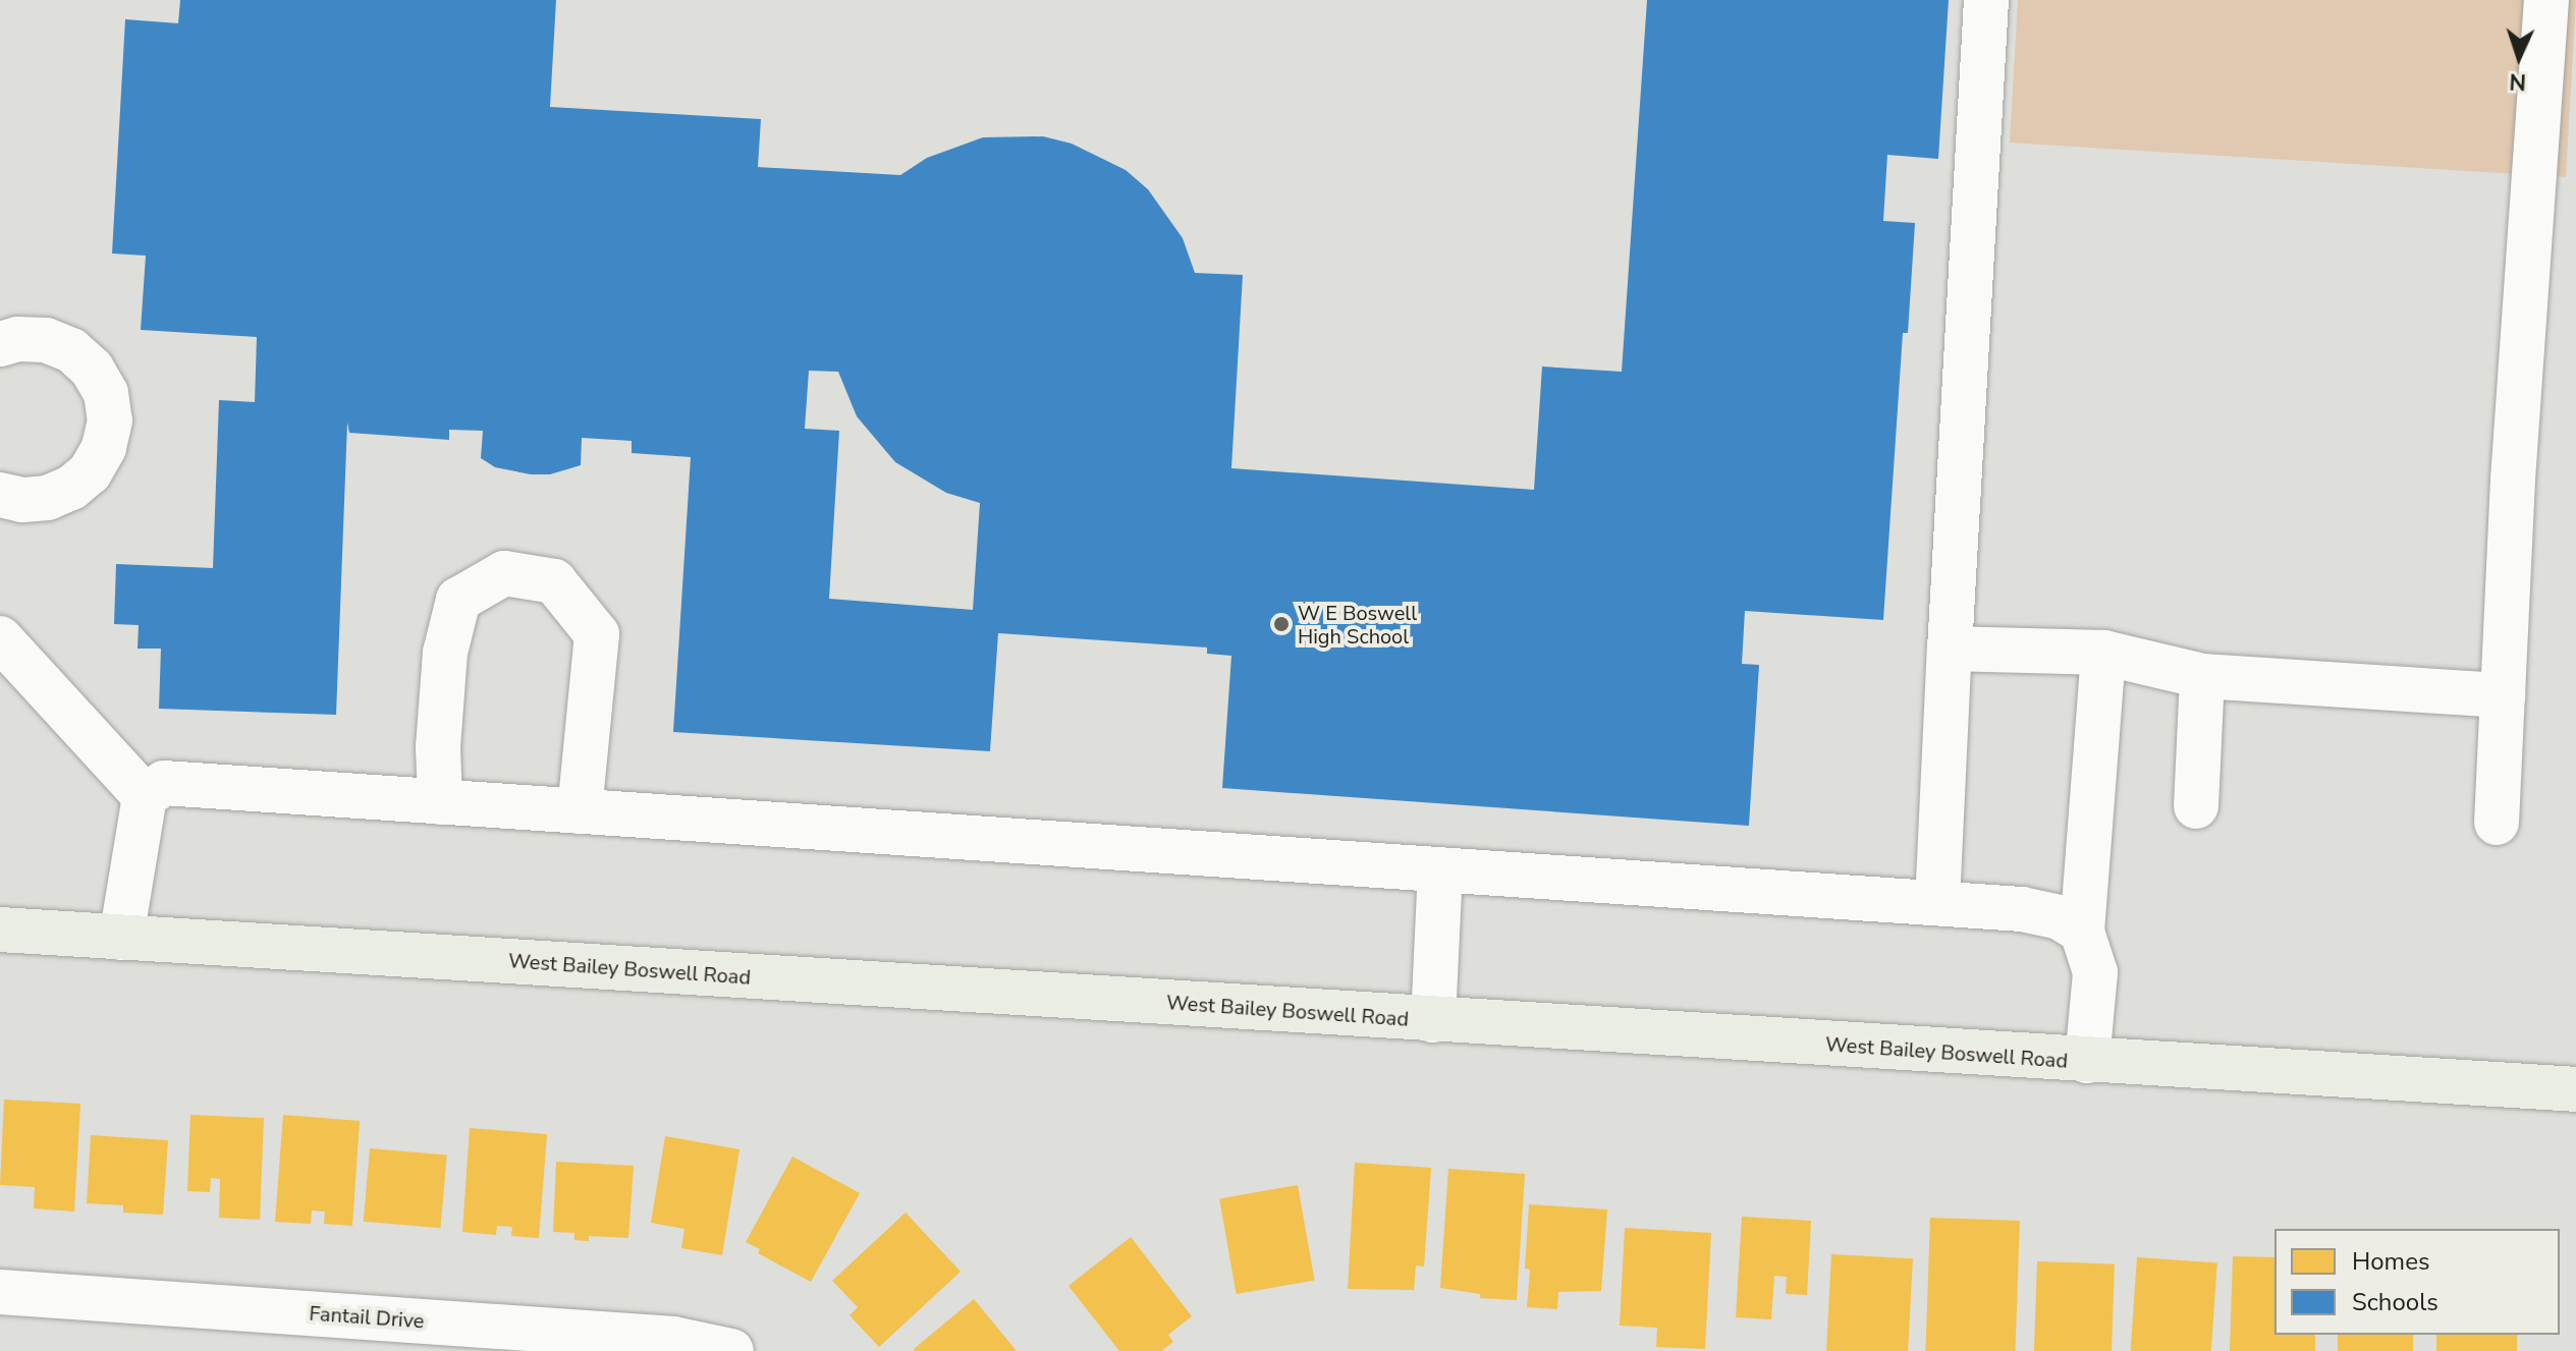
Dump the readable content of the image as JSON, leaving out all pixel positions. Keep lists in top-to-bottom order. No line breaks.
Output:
{"streets":{"main road":["West Bailey Boswell Road"],"street":["Fantail Drive"]},"places":["W E Boswell High School"],"legend":["Homes","Schools"],"north":"bottom"}
